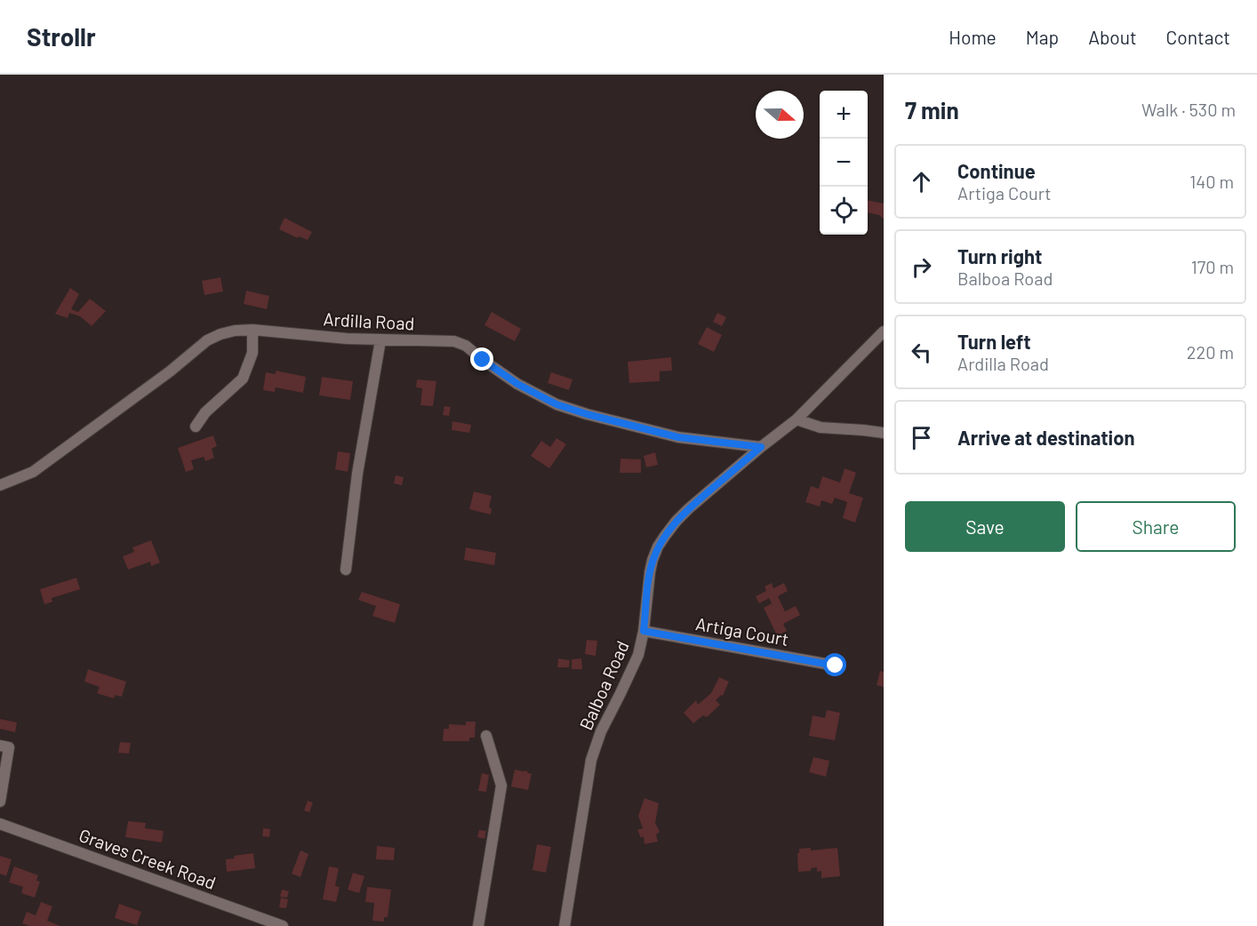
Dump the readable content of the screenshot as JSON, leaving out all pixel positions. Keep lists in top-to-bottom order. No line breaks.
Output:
{"streets":{"street":["Ardilla Road","Artiga Court","Balboa Road","Graves Creek Road"]},"crossings":[["Ardilla Road","Balboa Road"],["Artiga Court","Balboa Road"]],"north":"right","page":{"header":"Strollr","nav":["Home","Map","About","Contact"],"heading":["7 min","Walk · 530 m"],"map_buttons":["+","−"],"list":[["Continue","Artiga Court","140 m"],["Turn right","Balboa Road","170 m"],["Turn left","Ardilla Road","220 m"],"Arrive at destination"],"buttons":["Save","Share"]}}
